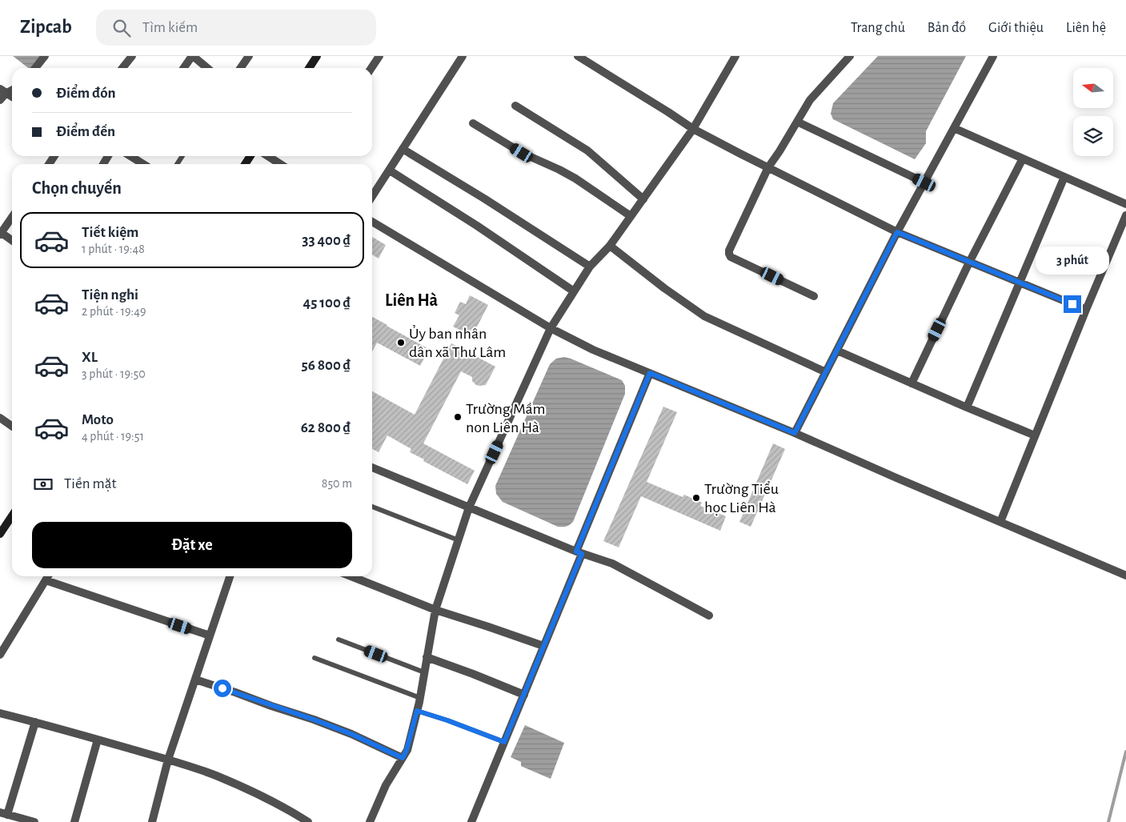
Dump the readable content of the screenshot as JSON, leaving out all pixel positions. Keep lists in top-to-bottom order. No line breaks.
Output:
{"districts":["Liên Hà"],"places":["Ủy ban nhân dân xã Thư Lâm","Trường Mầm non Liên Hà","Trường Tiểu học Liên Hà"],"north":"left","page":{"header":"Zipcab","search":"Tìm kiếm","nav":["Trang chủ","Bản đồ","Giới thiệu","Liên hệ"],"banner":["Điểm đón","Điểm đến"],"heading":"Chọn chuyến","list":[{"name":"Tiết kiệm","note":"1 phút · 19:48","value":"33 400 ₫"},{"name":"Tiện nghi","note":"2 phút · 19:49","value":"45 100 ₫"},{"name":"XL","note":"3 phút · 19:50","value":"56 800 ₫"},{"name":"Moto","note":"4 phút · 19:51","value":"62 800 ₫"}],"bubble":"3 phút","pay":["Tiền mặt","850 m"],"buttons":"Đặt xe"}}
